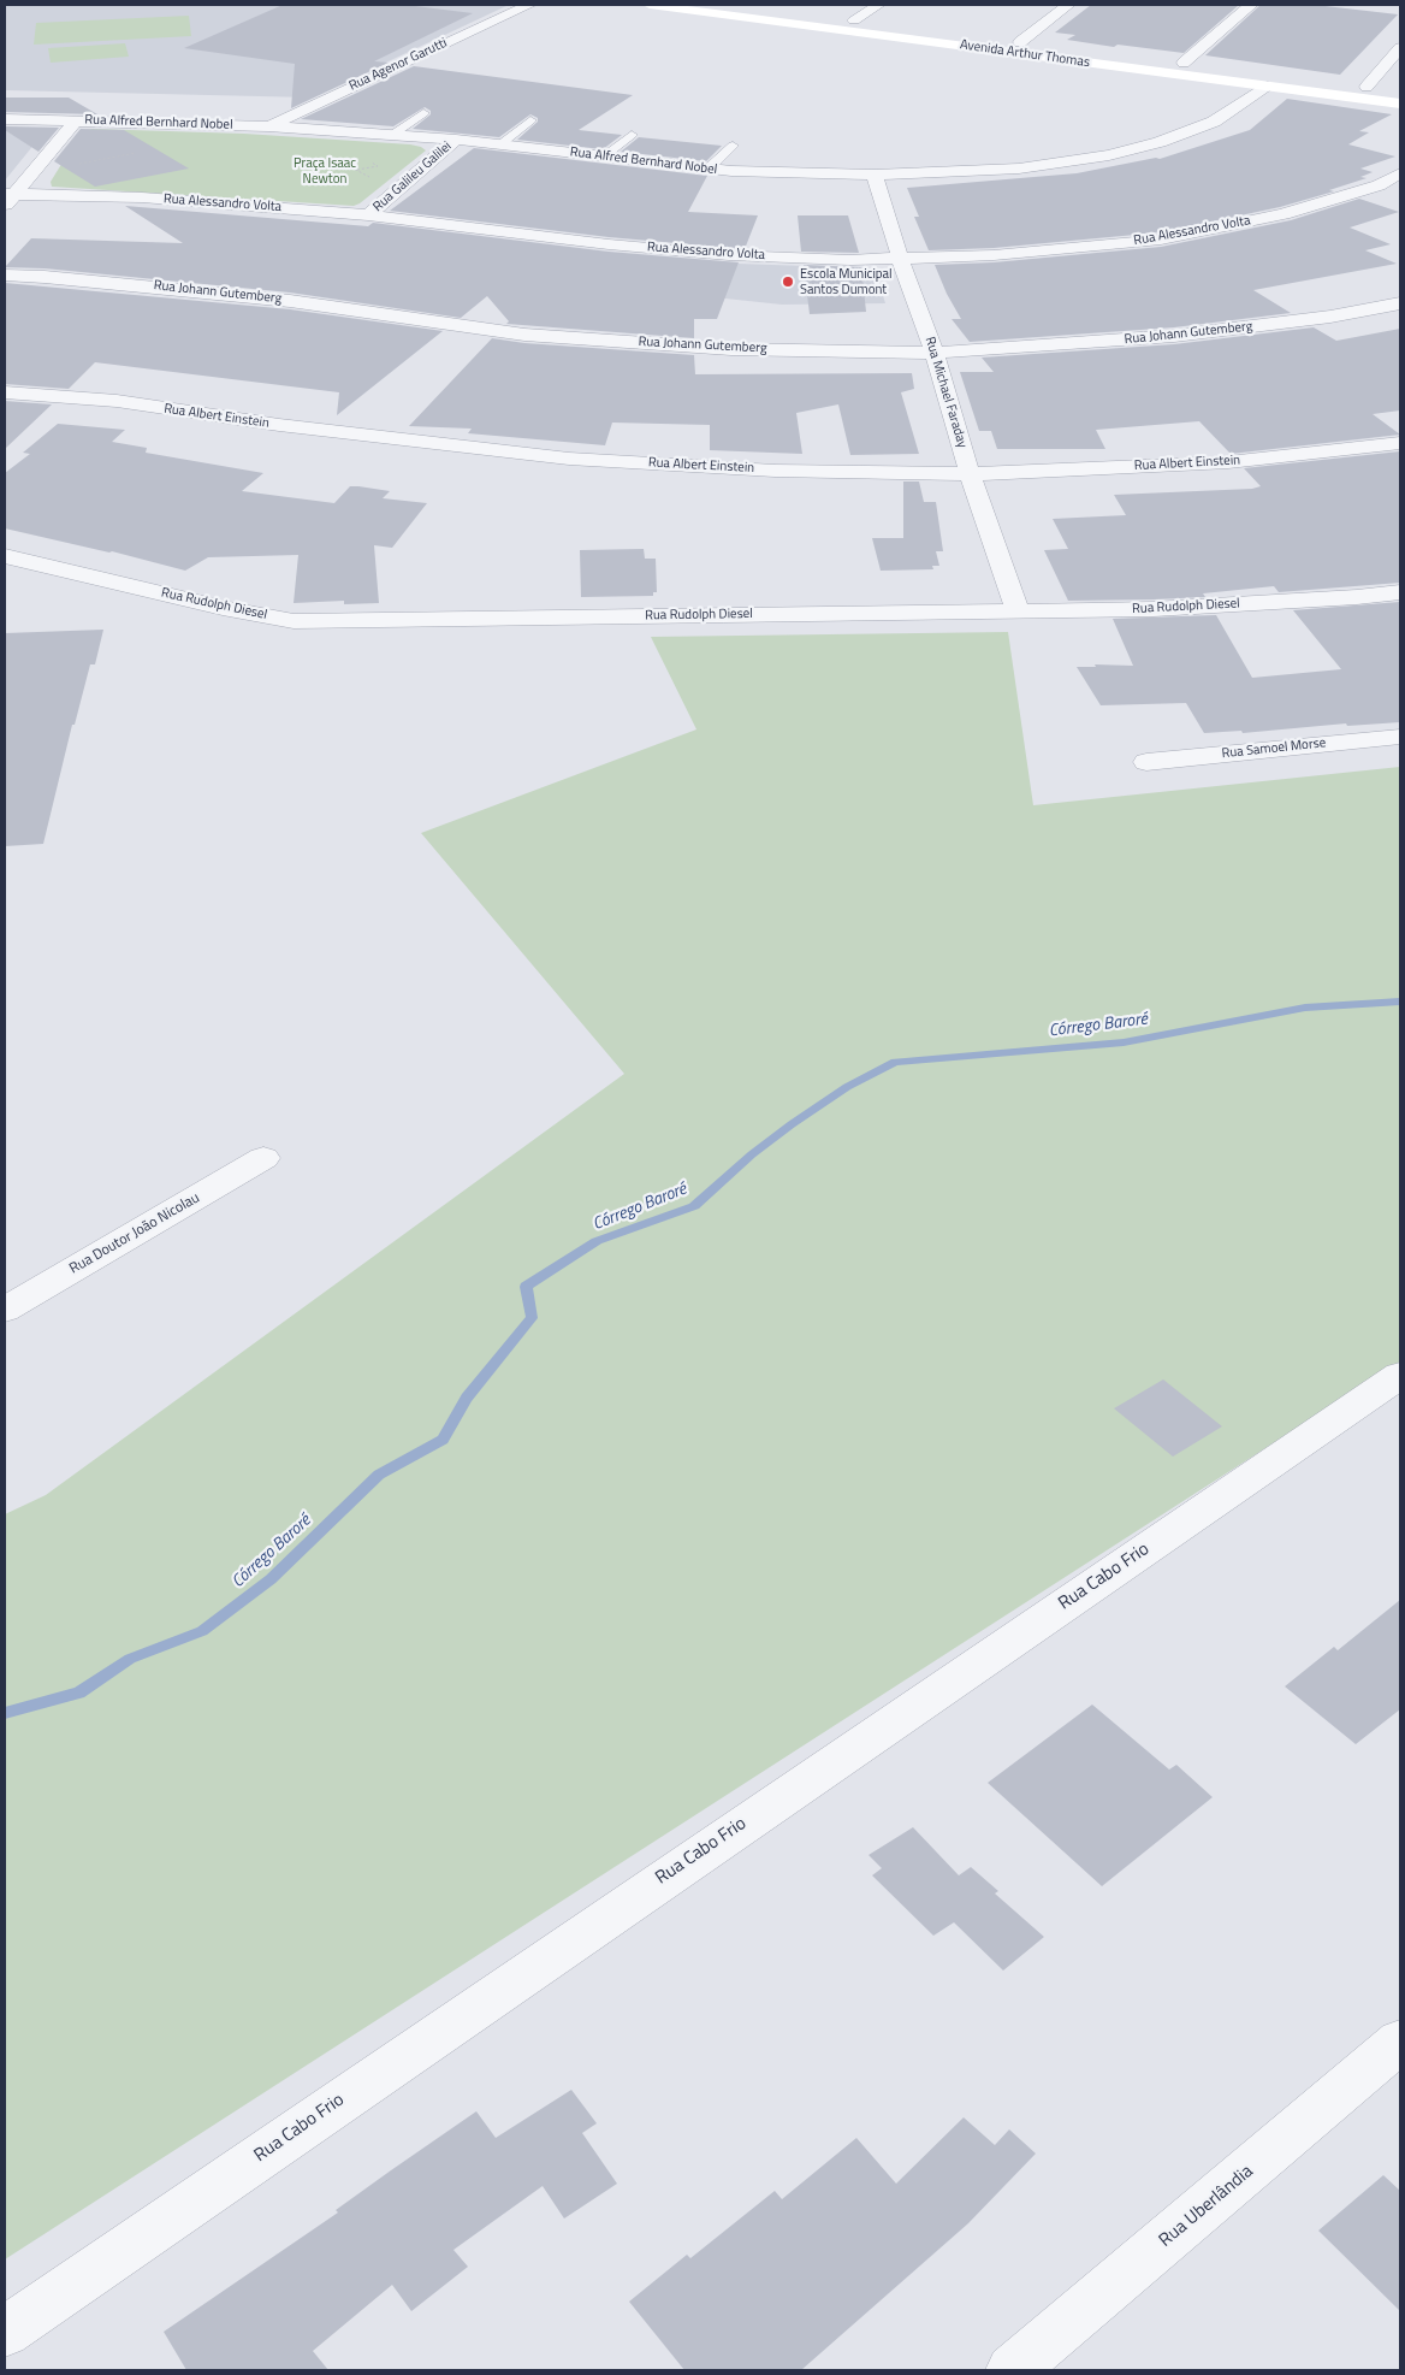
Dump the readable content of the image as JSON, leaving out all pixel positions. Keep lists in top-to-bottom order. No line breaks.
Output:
{"streets":{"main road":["Avenida Arthur Thomas"],"street":["Rua Agenor Garutti","Rua Alfred Bernhard Nobel","Rua Galileu Galilei","Rua Alessandro Volta","Rua Johann Gutemberg","Rua Michael Faraday","Rua Albert Einstein","Rua Rudolph Diesel","Rua Samoel Morse","Rua Doutor João Nicolau","Rua Cabo Frio","Rua Uberlândia"]},"crossings":[["Avenida Arthur Thomas","Rua Alfred Bernhard Nobel"],["Rua Agenor Garutti","Rua Alfred Bernhard Nobel"],["Rua Alfred Bernhard Nobel","Rua Galileu Galilei"],["Rua Alfred Bernhard Nobel","Rua Michael Faraday"],["Rua Galileu Galilei","Rua Alessandro Volta"],["Rua Alessandro Volta","Rua Michael Faraday"],["Rua Johann Gutemberg","Rua Michael Faraday"],["Rua Michael Faraday","Rua Albert Einstein"],["Rua Michael Faraday","Rua Rudolph Diesel"]],"water":["Córrego Baroré"],"parks":["Praça Isaac Newton"],"places":["Escola Municipal Santos Dumont"]}
